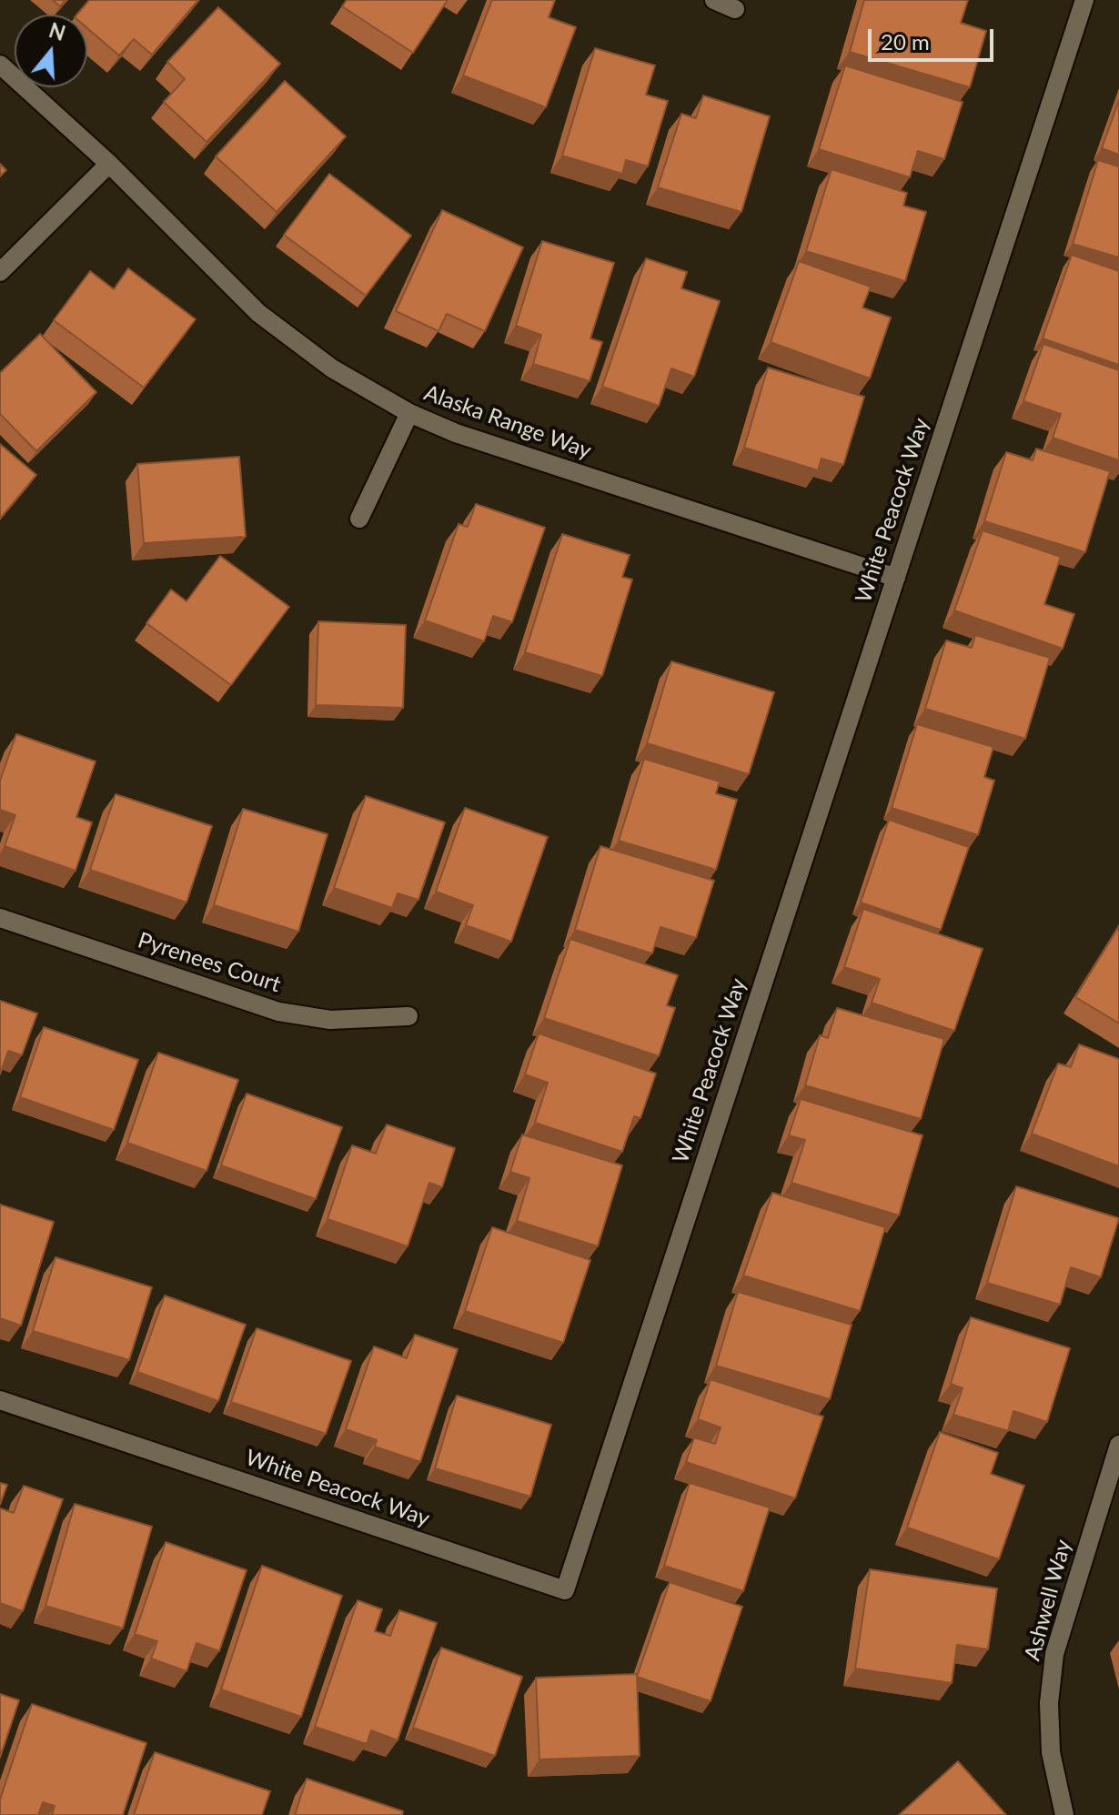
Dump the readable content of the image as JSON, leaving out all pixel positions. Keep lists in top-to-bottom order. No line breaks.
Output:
{"streets":{"street":["Alaska Range Way","White Peacock Way","Pyrenees Court","Ashwell Way"]},"crossings":[["Alaska Range Way","White Peacock Way"]],"scale_bar":"20 m","north":"top"}
